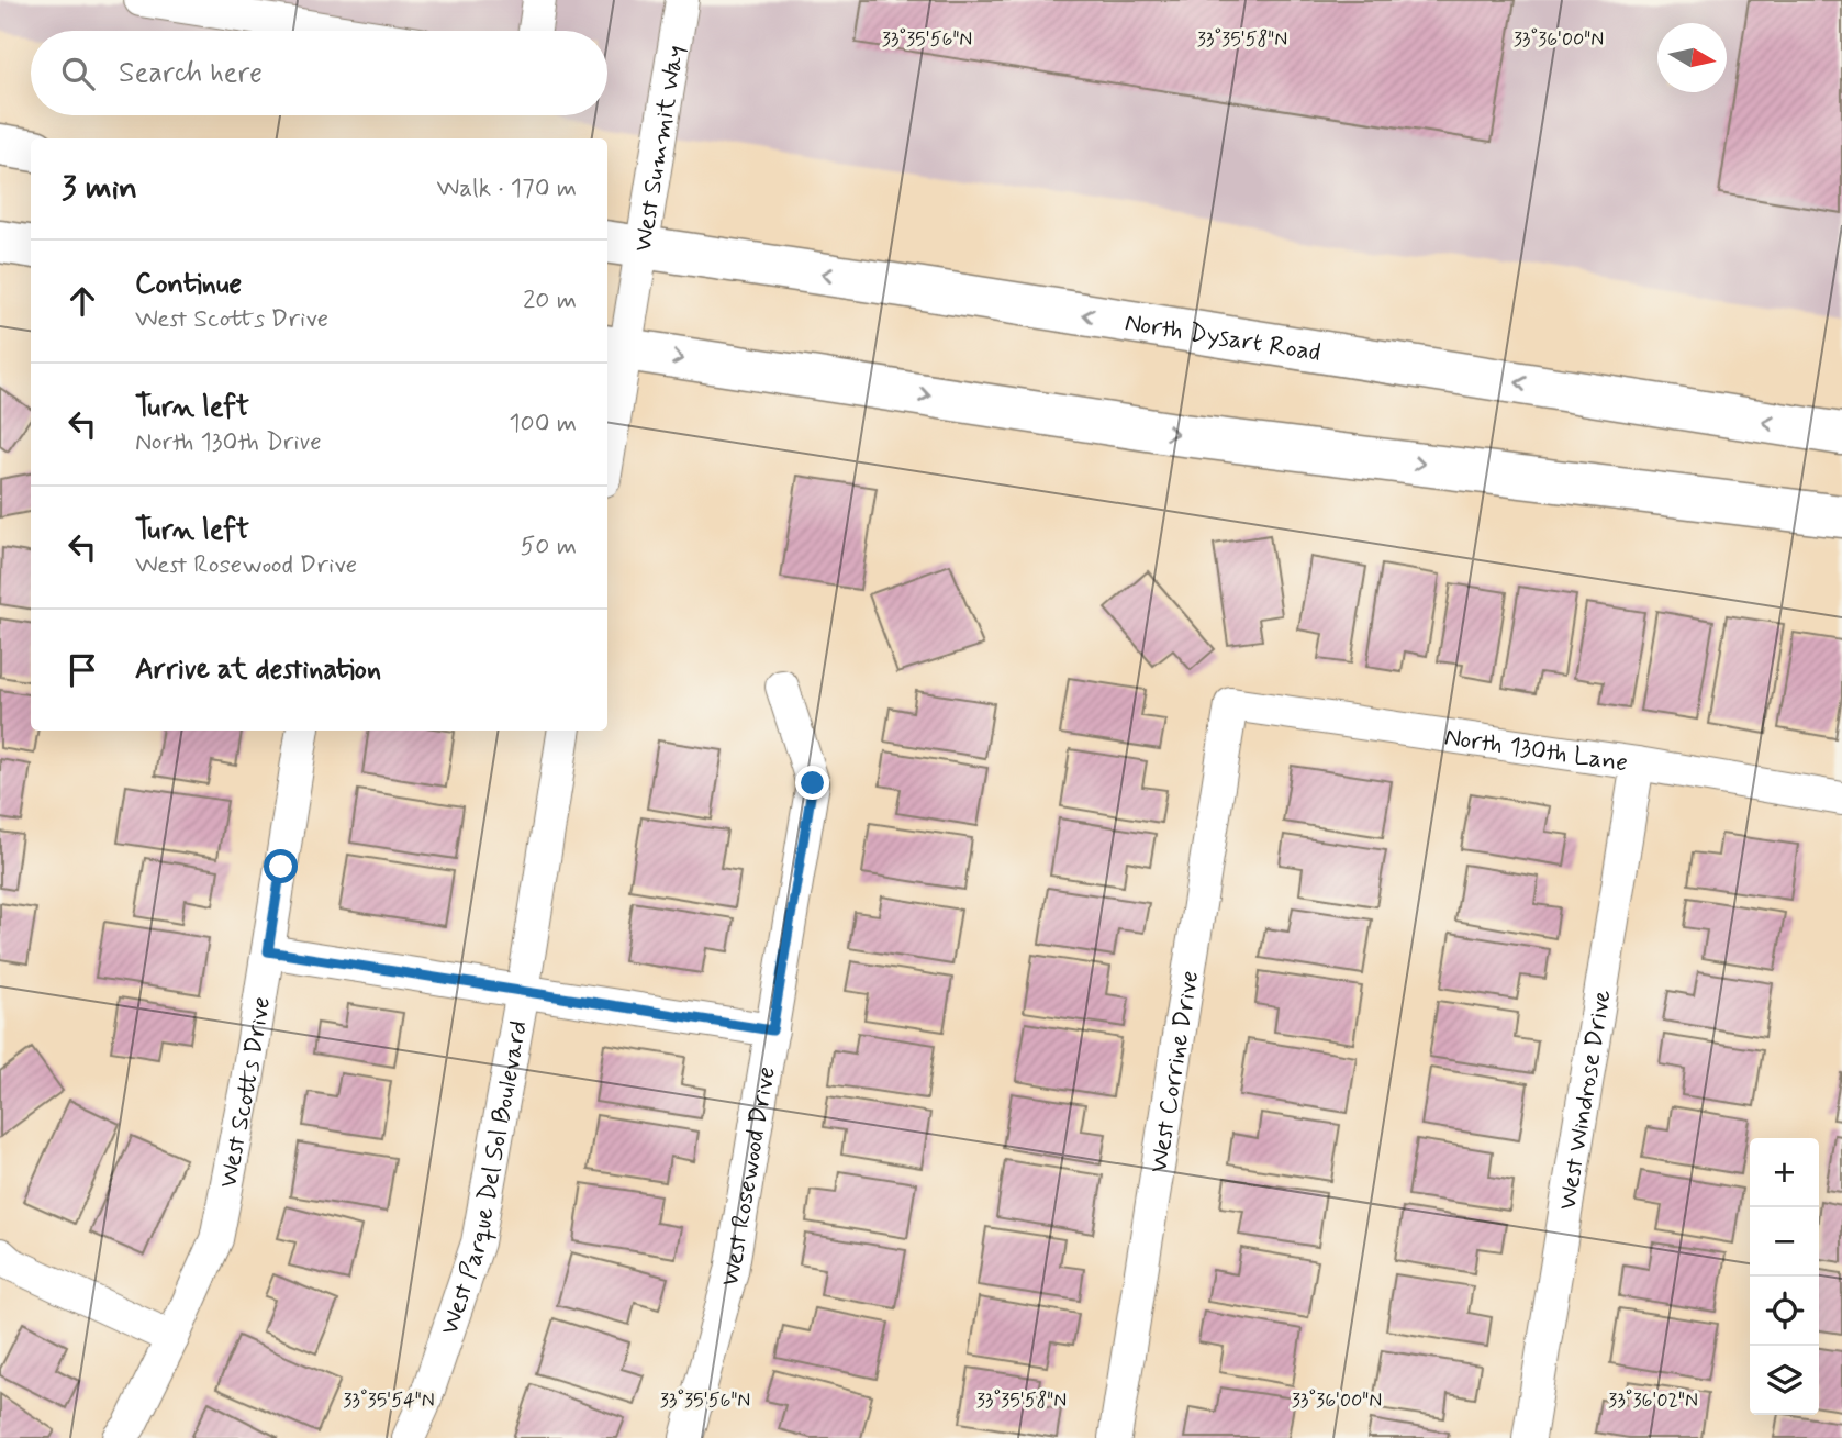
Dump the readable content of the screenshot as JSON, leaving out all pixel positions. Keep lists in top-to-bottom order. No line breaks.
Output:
{"streets":{"main road":["North Dysart Road"],"street":["West Summit Way","North 130th Lane","West Corrine Drive","West Scotts Drive","West Windrose Drive","West Rosewood Drive","West Parque Del Sol Boulevard"]},"crossings":[["West Summit Way","North Dysart Road"],["North 130th Lane","West Corrine Drive"],["North 130th Lane","West Windrose Drive"]],"north":"right","page":{"search":"Search here","heading":["3 min","Walk · 170 m"],"list":[["Continue","West Scotts Drive","20 m"],["Turn left","North 130th Drive","100 m"],["Turn left","West Rosewood Drive","50 m"],"Arrive at destination"],"map_buttons":["+","−"]},"coordinates":["33°35'56\"N","33°35'58\"N","33°36'00\"N","33°35'54\"N","33°36'02\"N"]}
